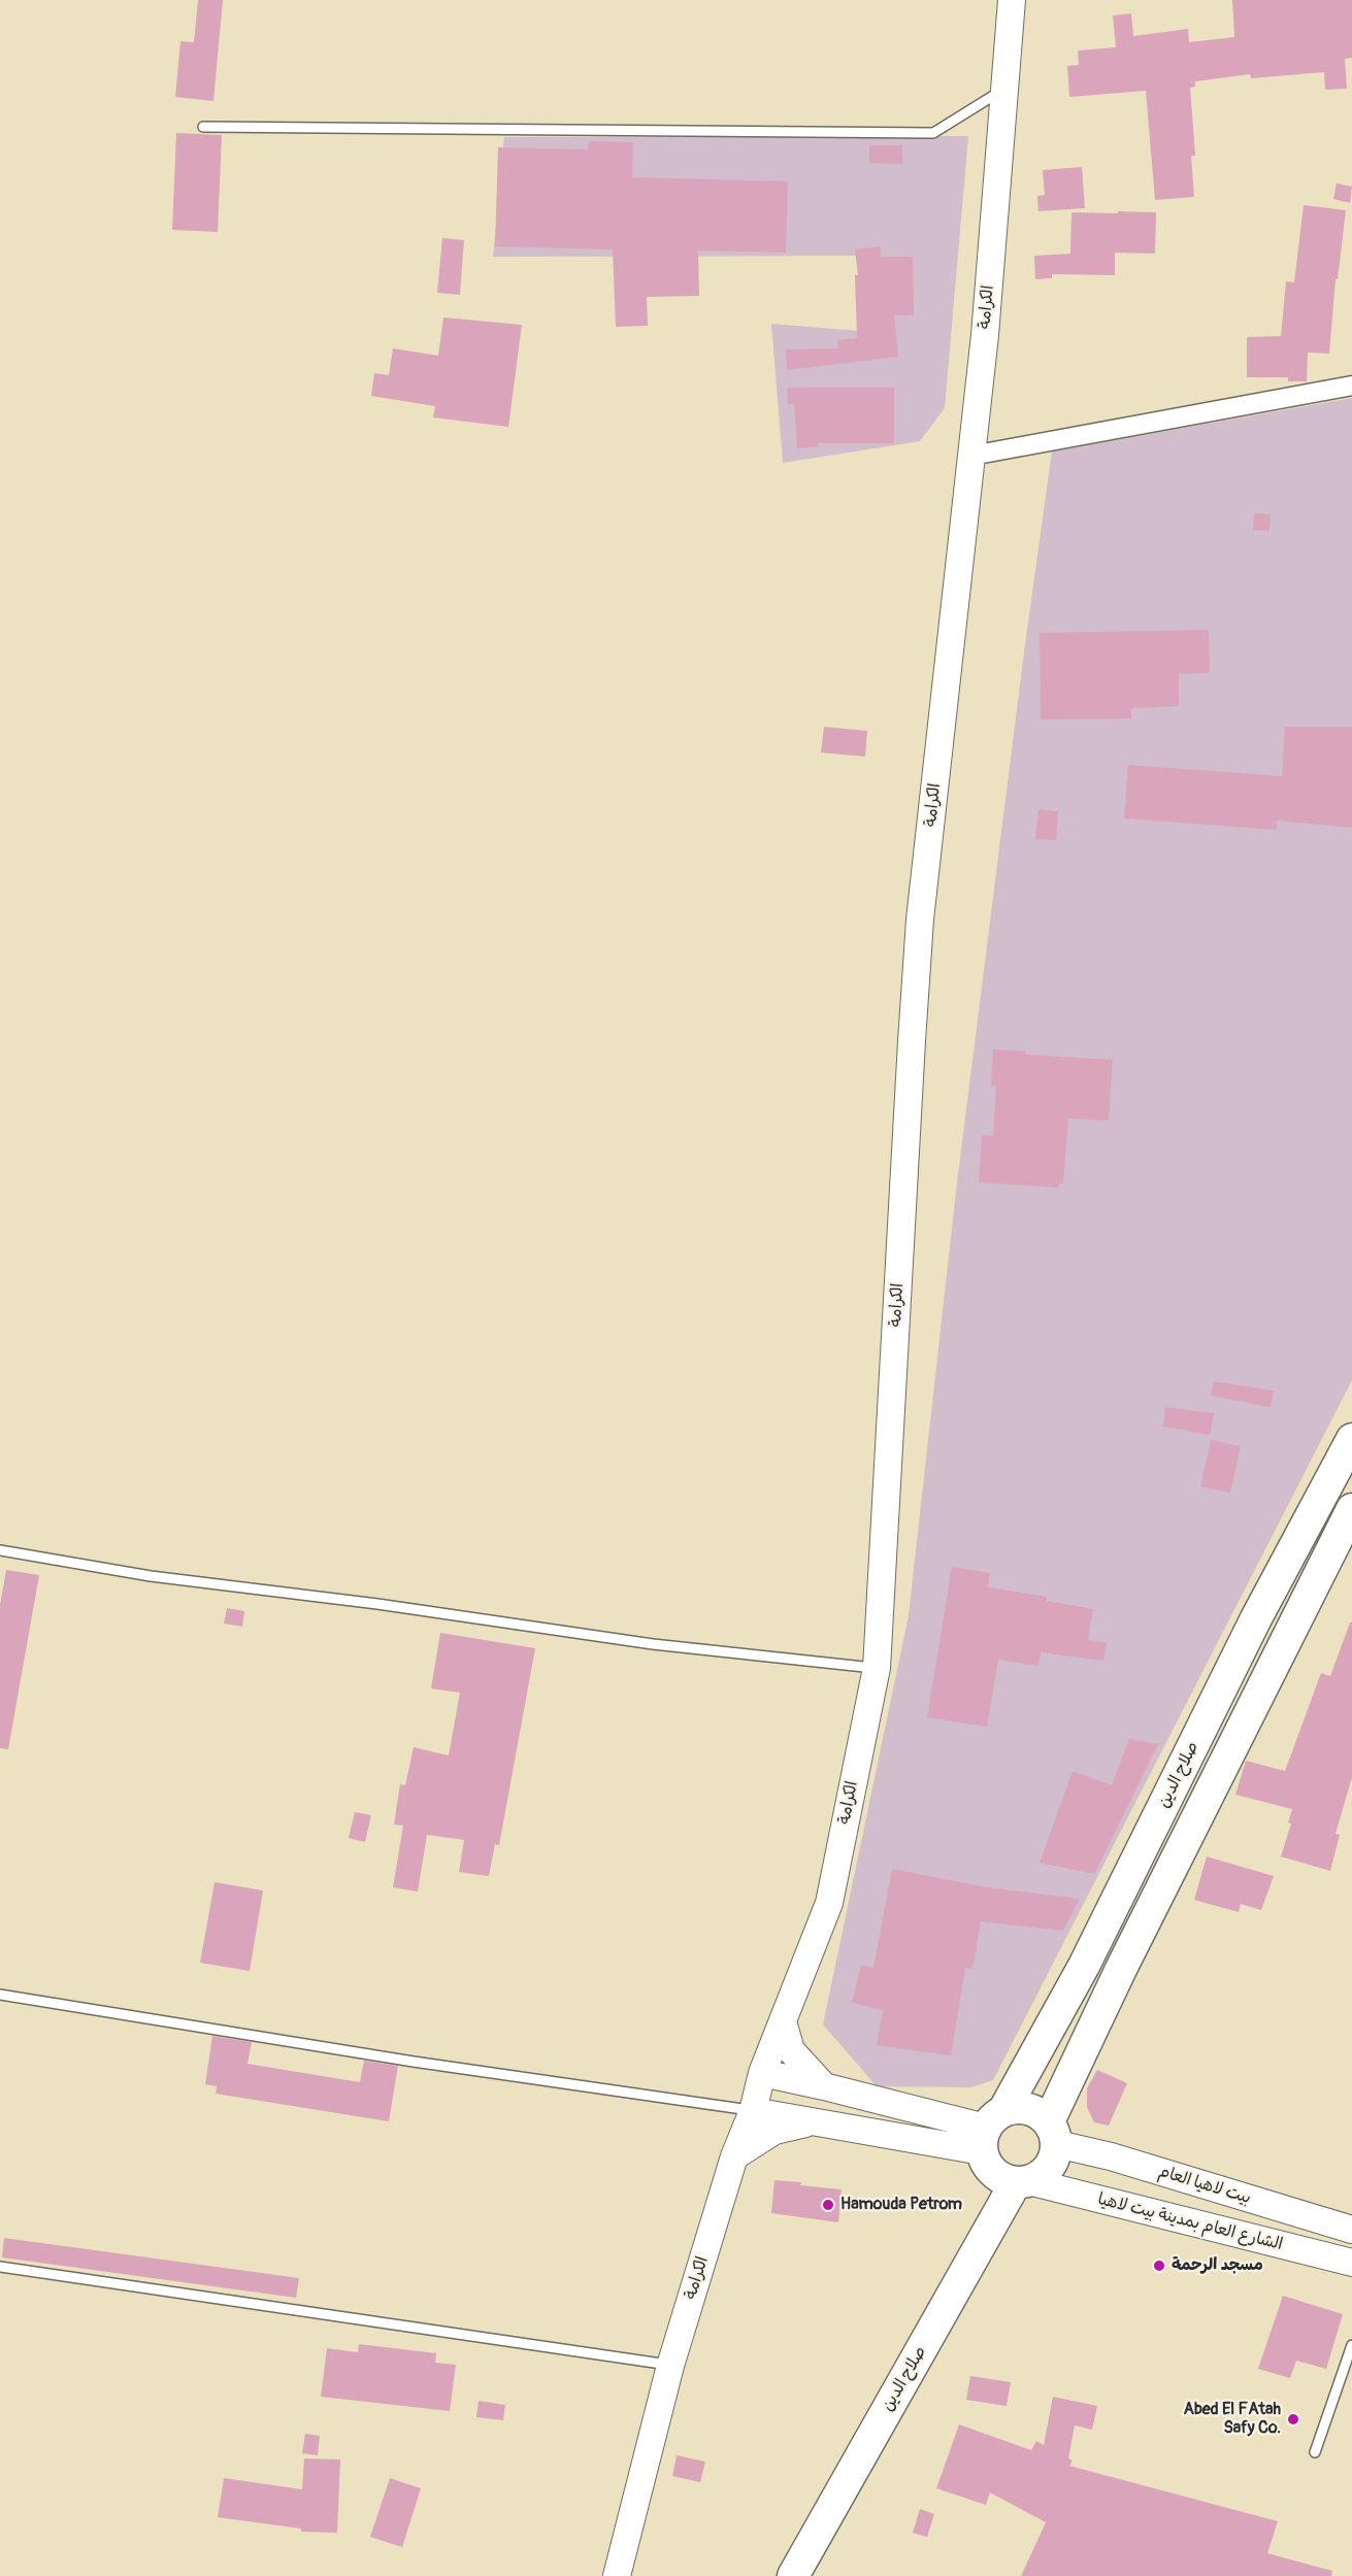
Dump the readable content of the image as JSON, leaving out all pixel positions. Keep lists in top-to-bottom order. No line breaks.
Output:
{"streets":{"highway":["صلاح الدين"],"main road":["الكرامة","بيت لاهيا العام","الشارع العام بمدينة بيت لاهيا"]},"crossings":[["صلاح الدين","بيت لاهيا العام"],["صلاح الدين","الشارع العام بمدينة بيت لاهيا"],["بيت لاهيا العام","الشارع العام بمدينة بيت لاهيا"]],"places":["Hamouda Petrom","مسجد الرحمة","Abed El FAtah Safy Co."]}
